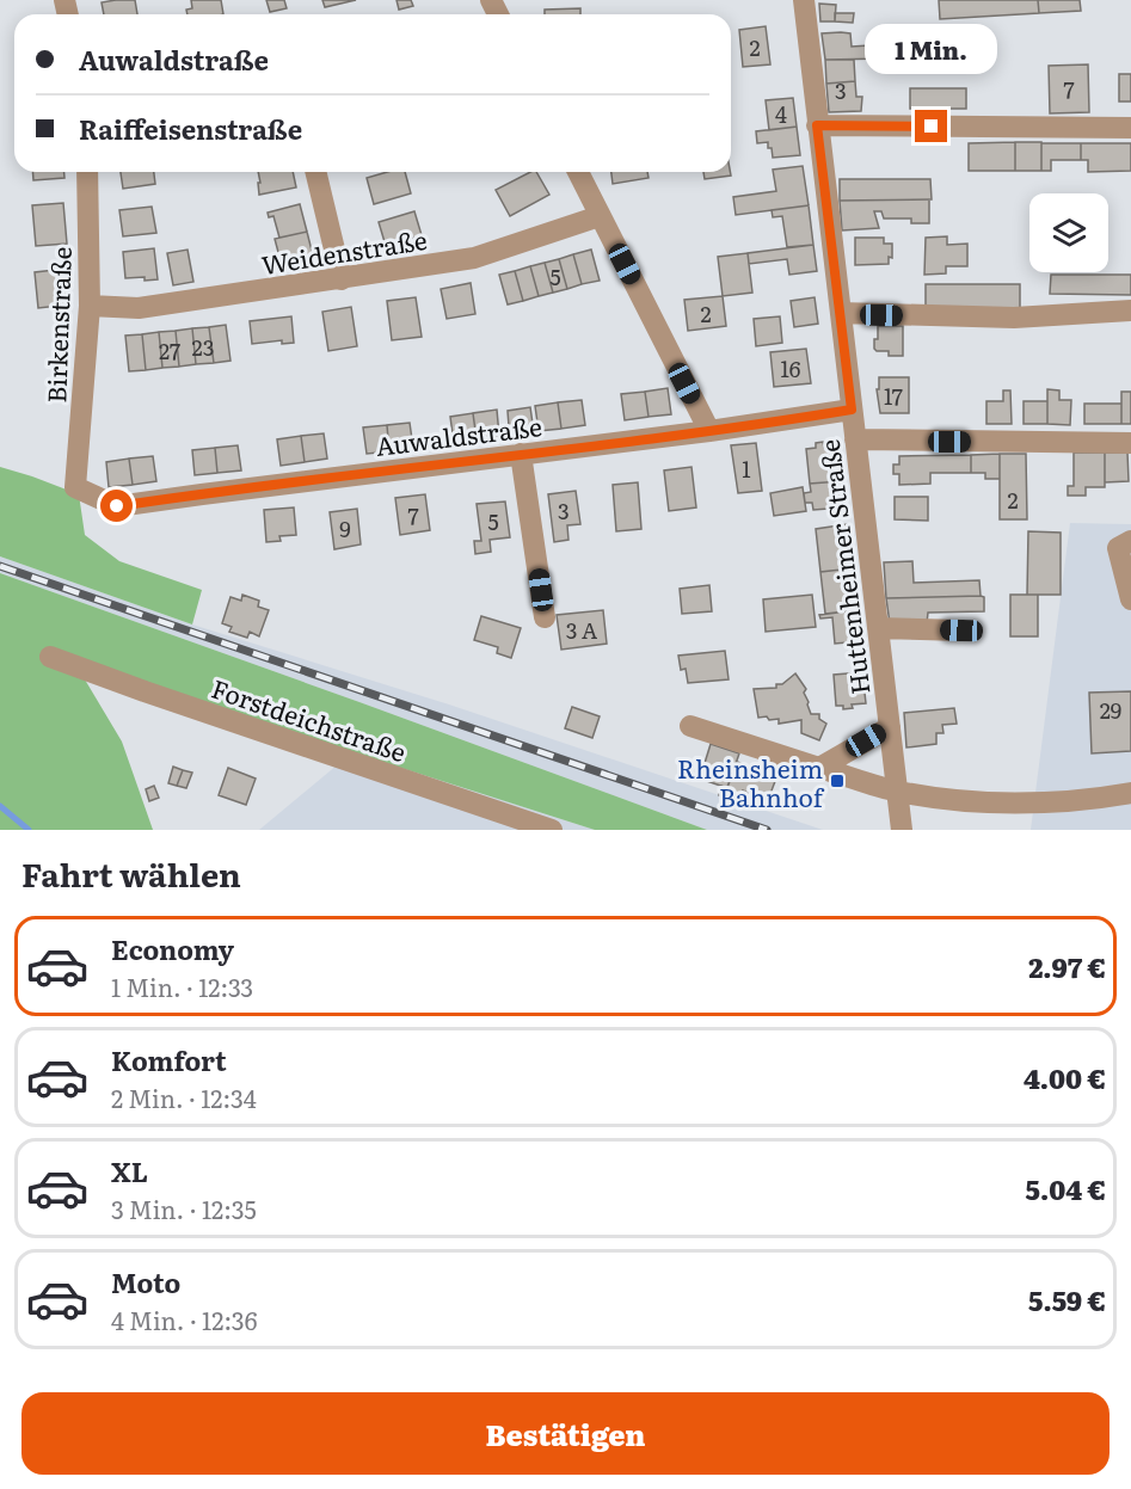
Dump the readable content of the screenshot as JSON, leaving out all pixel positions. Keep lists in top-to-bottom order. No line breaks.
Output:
{"streets":{"street":["Weidenstraße","Birkenstraße","Auwaldstraße","Huttenheimer Straße","Forstdeichstraße"]},"crossings":[["Weidenstraße","Birkenstraße"],["Birkenstraße","Auwaldstraße"],["Auwaldstraße","Huttenheimer Straße"]],"places":{"transit":["Rheinsheim Bahnhof"]},"house_numbers":["2","7","3","4","5","2","23","27","16","17","1","2","3","7","5","9","3 A","29"],"page":{"banner":["Auwaldstraße","Raiffeisenstraße"],"bubble":"1 Min.","heading":"Fahrt wählen","list":[{"name":"Economy","note":"1 Min. · 12:33","value":"2.97 €"},{"name":"Komfort","note":"2 Min. · 12:34","value":"4.00 €"},{"name":"XL","note":"3 Min. · 12:35","value":"5.04 €"},{"name":"Moto","note":"4 Min. · 12:36","value":"5.59 €"}],"buttons":"Bestätigen"}}
